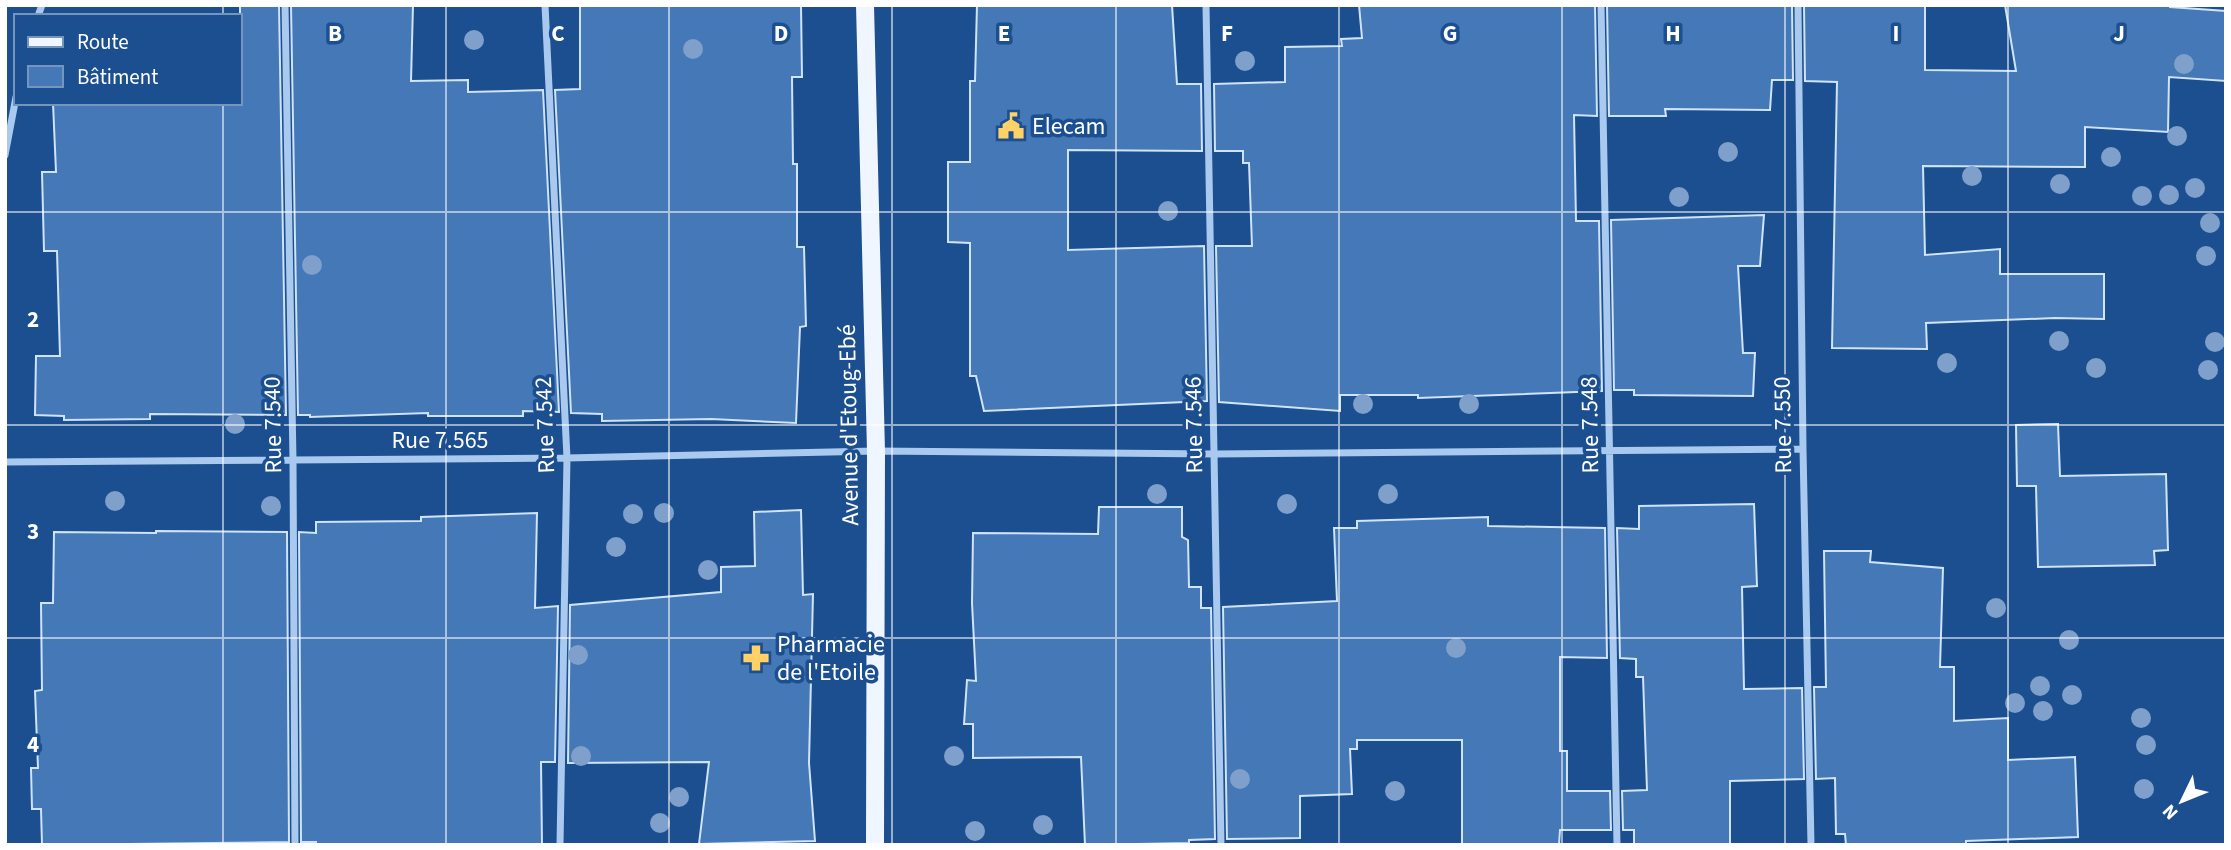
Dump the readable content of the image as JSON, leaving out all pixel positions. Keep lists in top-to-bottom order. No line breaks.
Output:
{"streets":{"main road":["Avenue d'Etoug-Ebé"],"street":["Rue 7.540","Rue 7.542","Rue 7.546","Rue 7.548","Rue 7.550","Rue 7.565"]},"crossings":[["Rue 7.540","Rue 7.565"],["Rue 7.542","Rue 7.565"],["Avenue d'Etoug-Ebé","Rue 7.565"],["Rue 7.546","Rue 7.565"],["Rue 7.548","Rue 7.565"],["Rue 7.550","Rue 7.565"]],"places":{"public building":["Elecam"],"pharmacy":["Pharmacie de l'Etoile"]},"legend":["Route","Bâtiment"],"north":"bottom left","grid":{"columns":["B","C","D","E","F","G","H","I","J"],"rows":["2","3","4"]}}
